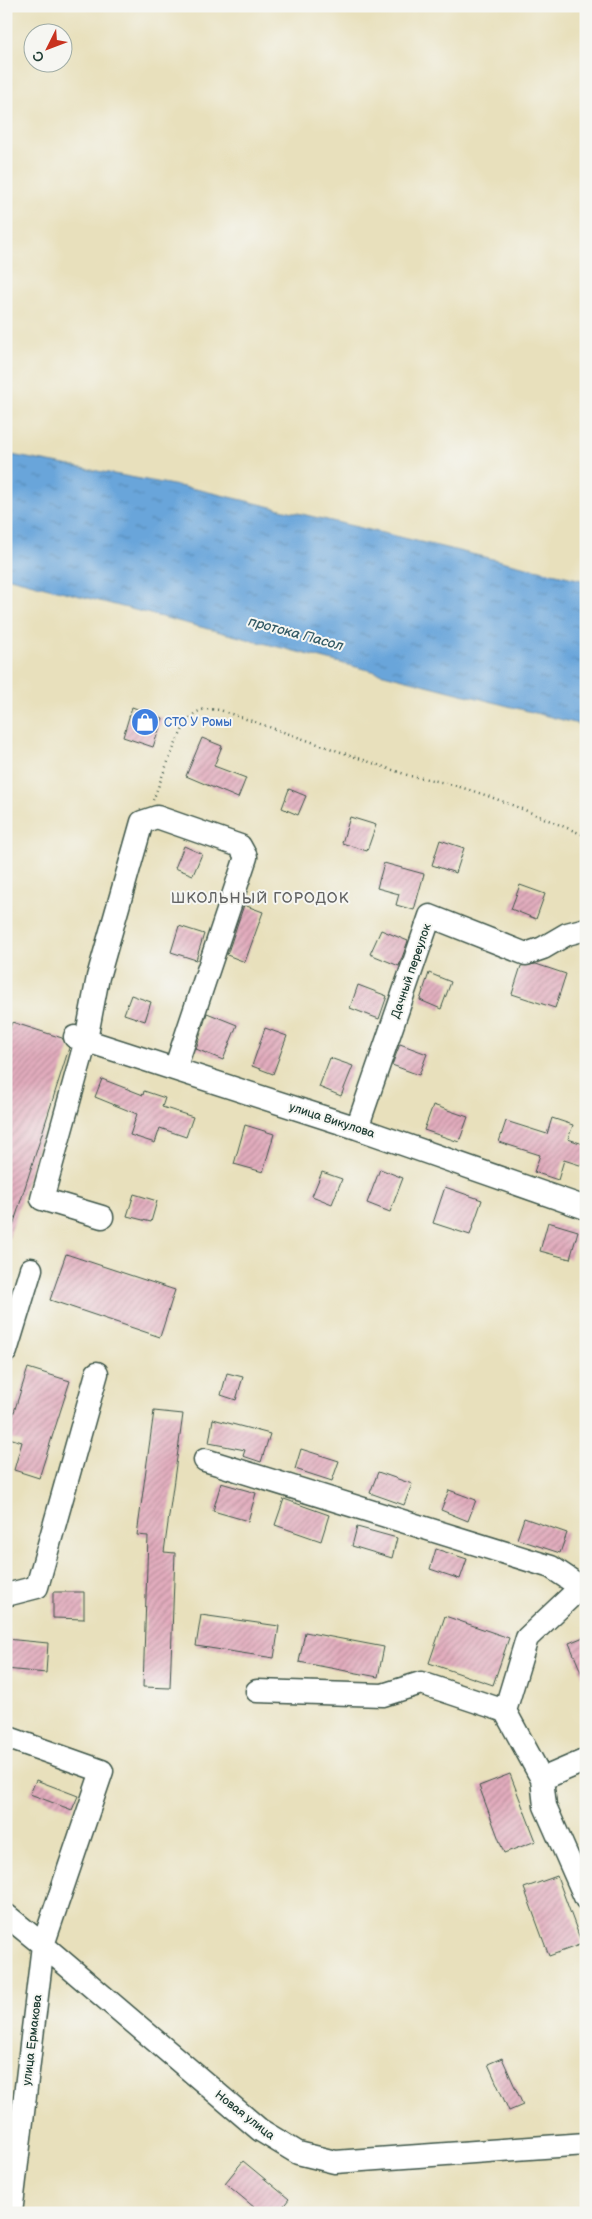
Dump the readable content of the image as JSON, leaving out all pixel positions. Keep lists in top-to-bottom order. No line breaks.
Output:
{"streets":{"street":["Дачный переулок","улица Викулова","улица Ермакова","Новая улица"]},"crossings":[["Дачный переулок","улица Викулова"],["улица Ермакова","Новая улица"]],"districts":["ШКОЛЬНЫЙ ГОРОДОК"],"water":["протока Пасол"],"places":{"shop":["СТО У Ромы"]},"north":"bottom left"}
